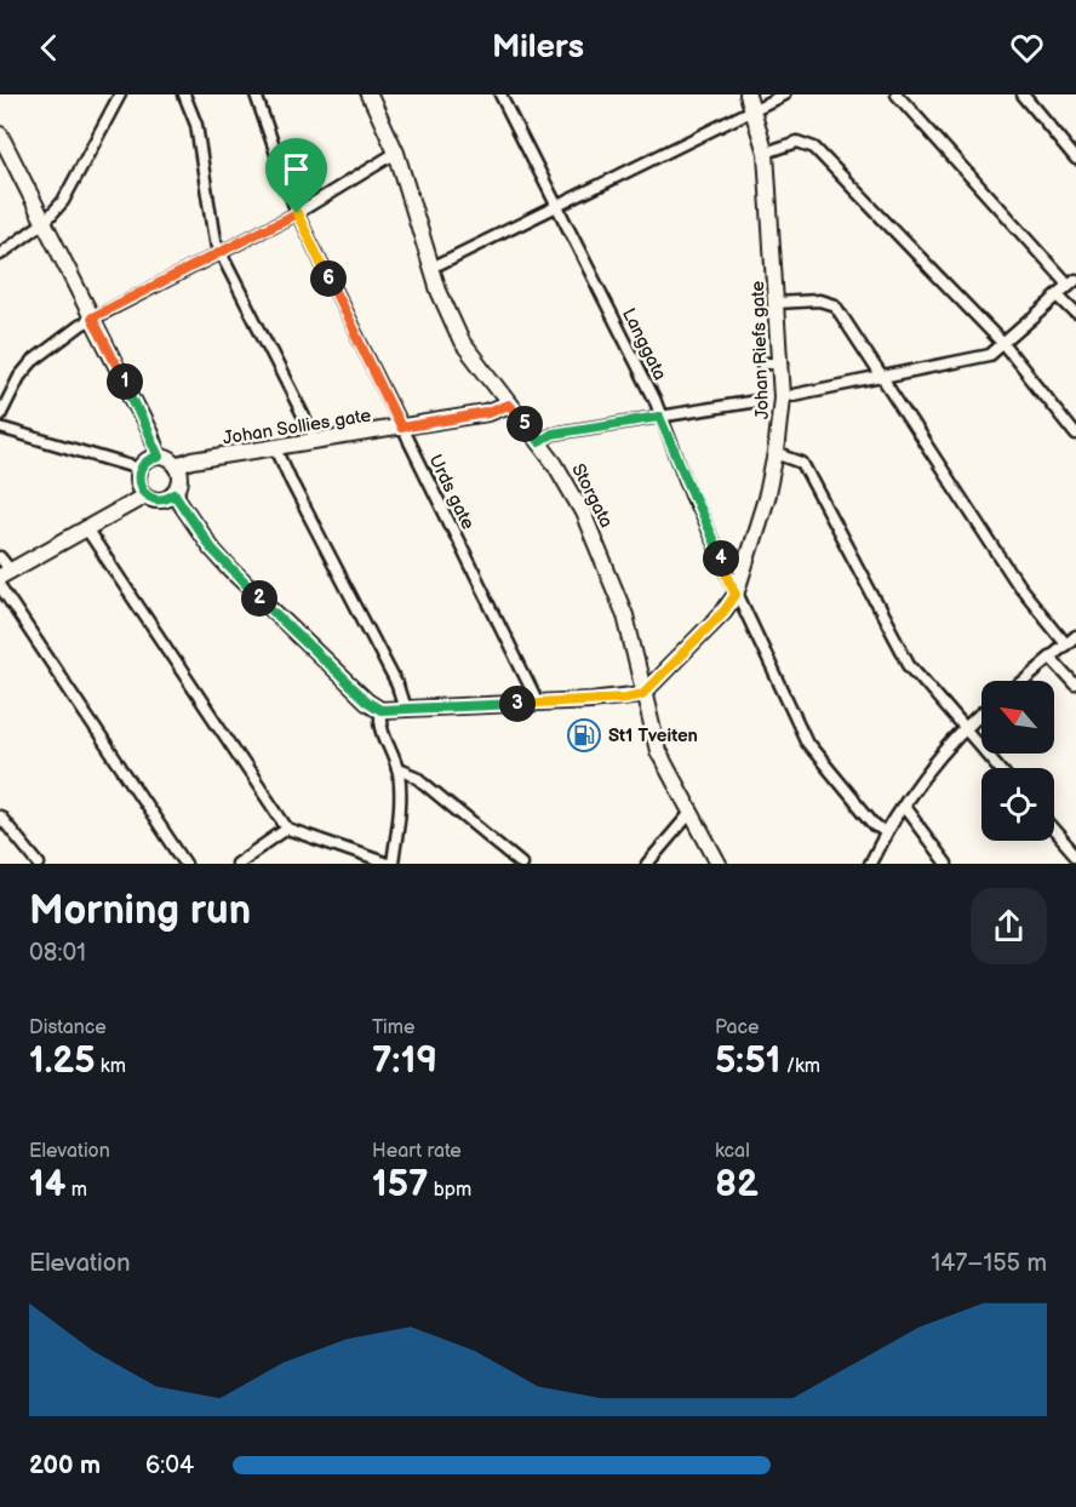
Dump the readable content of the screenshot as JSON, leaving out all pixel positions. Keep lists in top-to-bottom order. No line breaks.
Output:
{"streets":{"main road":["Johan Riefs gate","Johan Sollies gate","Storgata"],"street":["Langgata","Urds gate"]},"crossings":[["Langgata","Johan Riefs gate"],["Johan Riefs gate","Storgata"],["Johan Sollies gate","Urds gate"],["Johan Sollies gate","Storgata"]],"places":{"fuel station":["St1 Tveiten"]},"north":"top left","page":{"header":"Milers","pins":["6","1","5","4","2","3"],"heading":["Morning run","08:01"],"stats":[["Distance","1.25 km"],["Time","7:19"],["Pace","5:51 /km"],["Elevation","14 m"],["Heart rate","157 bpm"],["kcal","82"]],"chart":["Elevation","147–155 m"],"list":[{"name":"200 m","note":"6:04"}]}}
